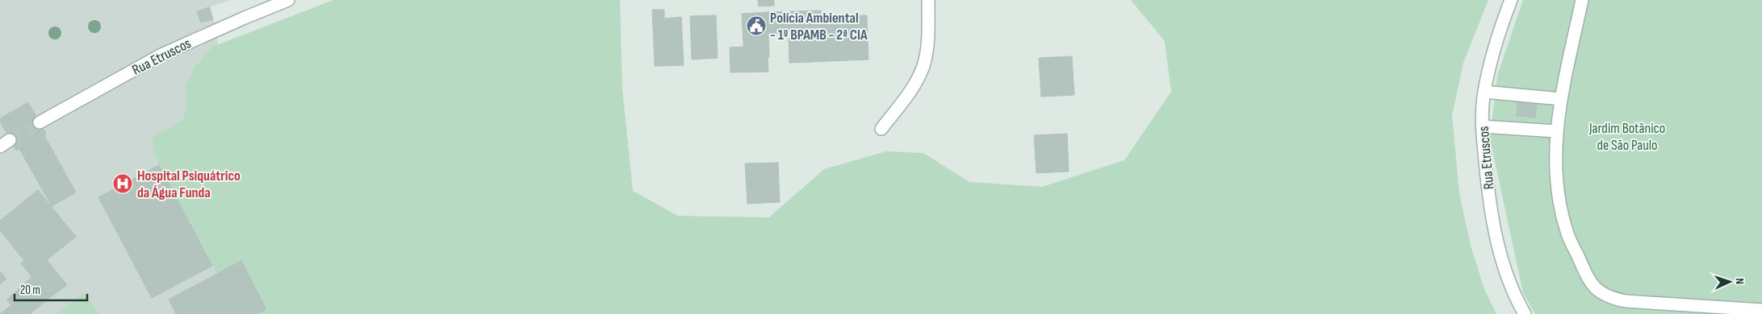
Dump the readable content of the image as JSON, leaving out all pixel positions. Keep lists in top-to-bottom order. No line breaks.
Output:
{"streets":{"street":["Rua Etruscos"]},"parks":["Jardim Botânico de São Paulo"],"places":{"public building":["Polícia Ambiental - 1º BPAMB - 2ª CIA"],"hospital":["Hospital Psiquátrico da Água Funda"]},"scale_bar":"20 m","north":"right"}
